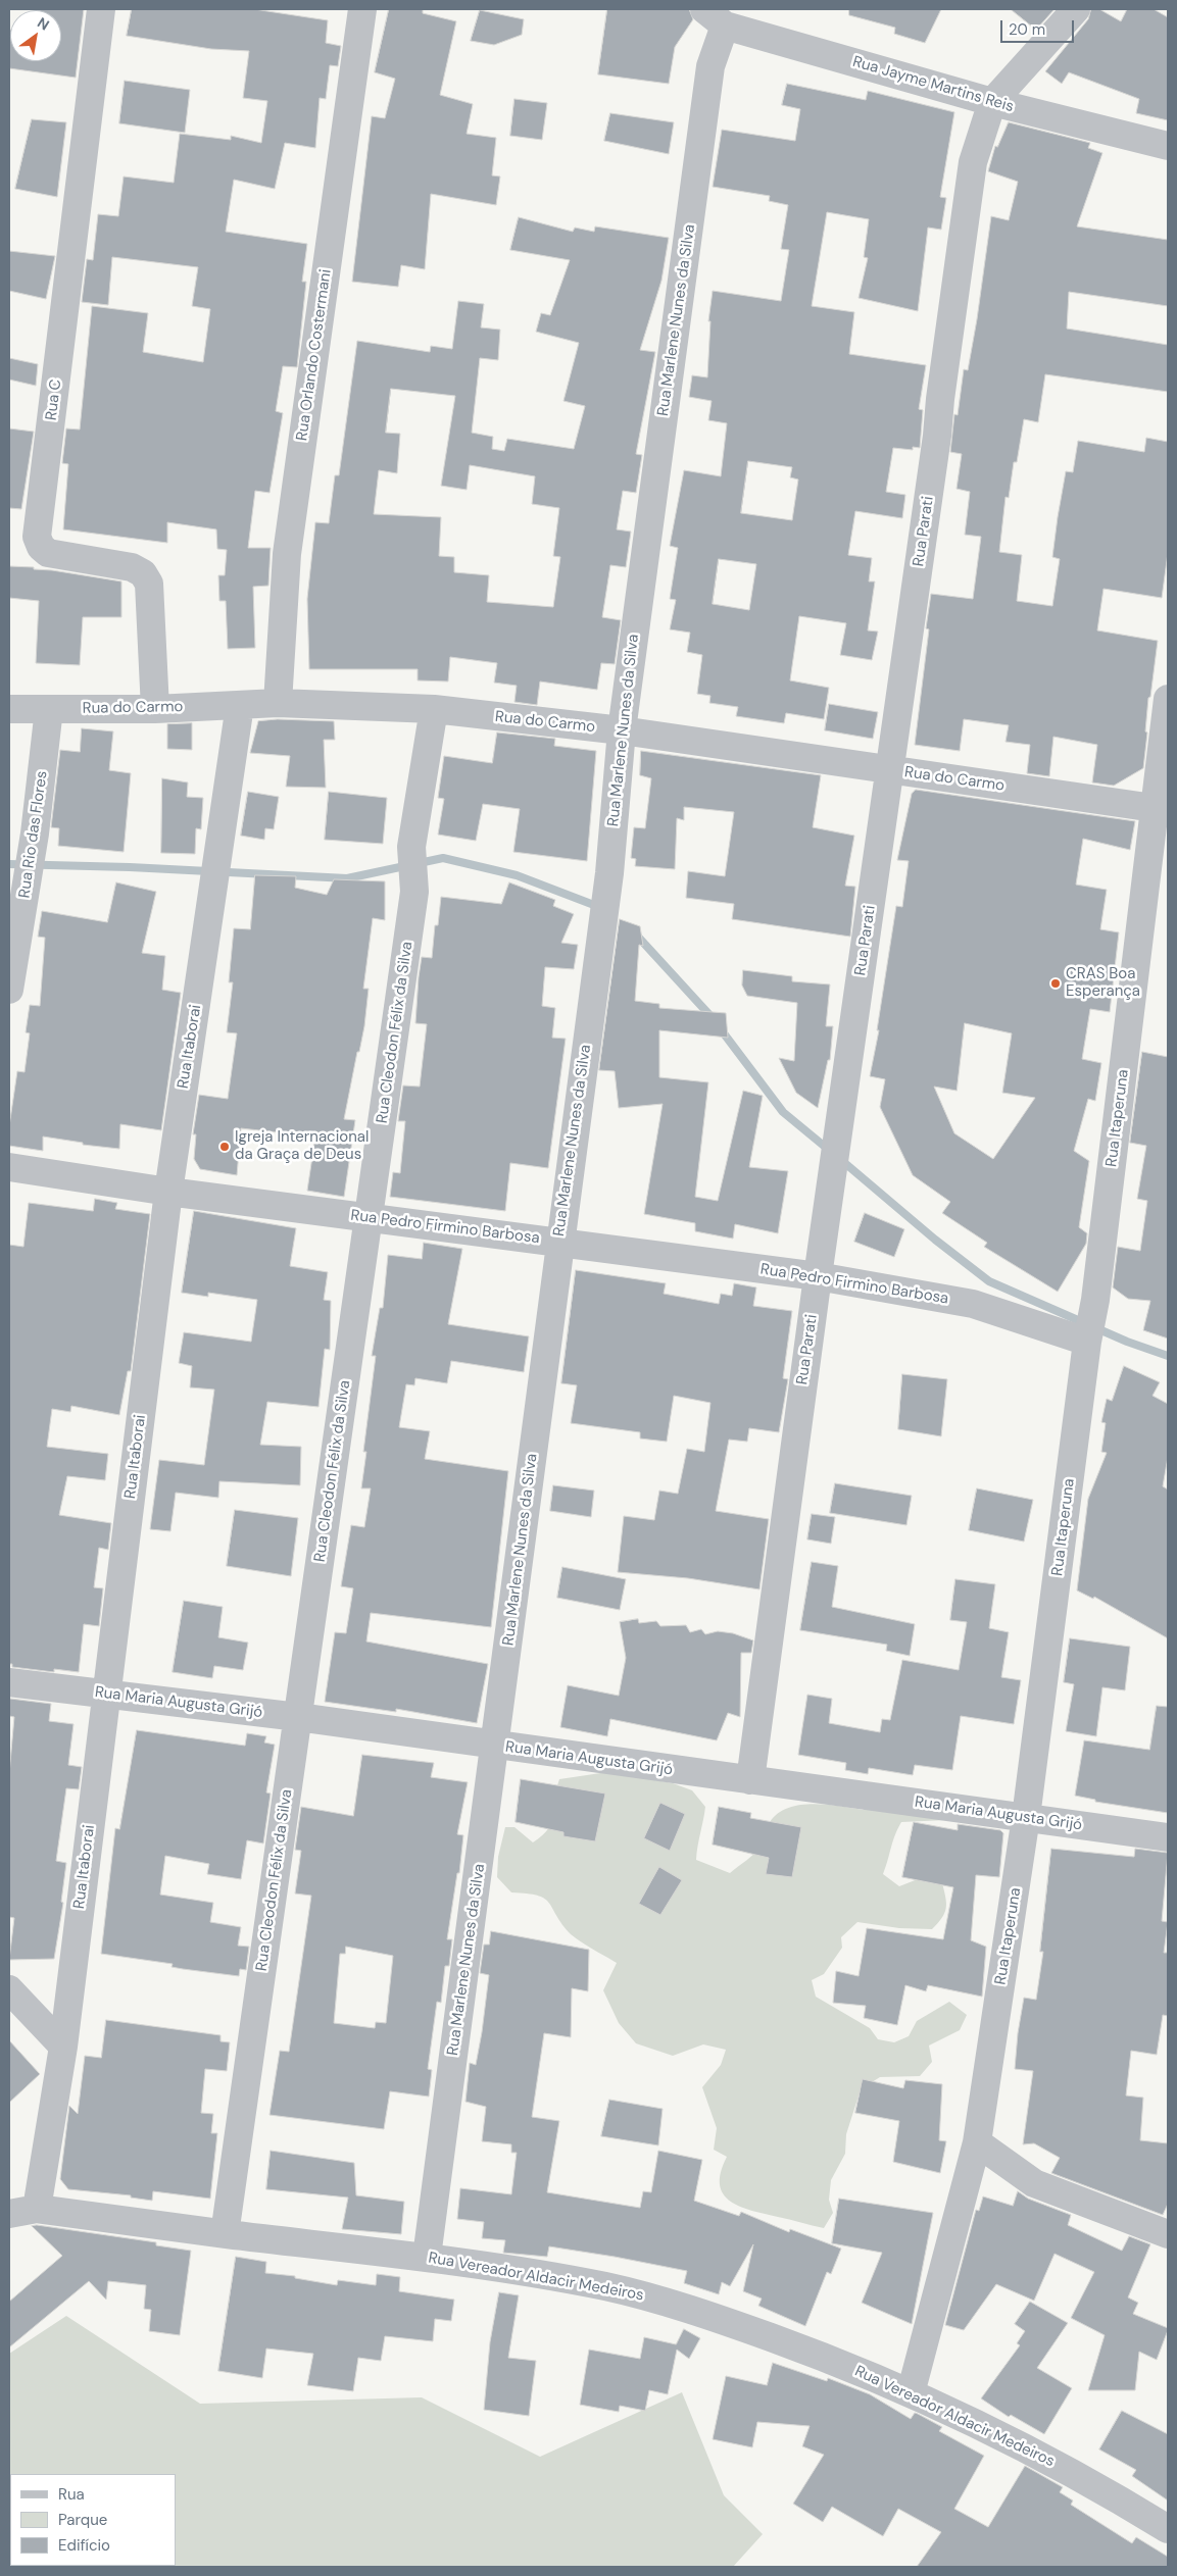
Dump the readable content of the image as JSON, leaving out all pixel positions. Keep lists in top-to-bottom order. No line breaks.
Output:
{"streets":{"street":["Rua Jayme Martins Reis","Rua Marlene Nunes da Silva","Rua Orlando Costermani","Rua C","Rua Parati","Rua do Carmo","Rua Rio das Flores","Rua Cleodon Félix da Silva","Rua Itaborai","Rua Itaperuna","Rua Pedro Firmino Barbosa","Rua Maria Augusta Grijó","Rua Vereador Aldacir Medeiros"]},"crossings":[["Rua Jayme Martins Reis","Rua Marlene Nunes da Silva"],["Rua Jayme Martins Reis","Rua Parati"],["Rua Marlene Nunes da Silva","Rua do Carmo"],["Rua Marlene Nunes da Silva","Rua Pedro Firmino Barbosa"],["Rua Marlene Nunes da Silva","Rua Maria Augusta Grijó"],["Rua Marlene Nunes da Silva","Rua Vereador Aldacir Medeiros"],["Rua Orlando Costermani","Rua do Carmo"],["Rua C","Rua do Carmo"],["Rua Parati","Rua do Carmo"],["Rua Parati","Rua Pedro Firmino Barbosa"],["Rua Parati","Rua Maria Augusta Grijó"],["Rua do Carmo","Rua Rio das Flores"],["Rua do Carmo","Rua Cleodon Félix da Silva"],["Rua do Carmo","Rua Itaborai"],["Rua do Carmo","Rua Itaperuna"],["Rua Cleodon Félix da Silva","Rua Pedro Firmino Barbosa"],["Rua Cleodon Félix da Silva","Rua Maria Augusta Grijó"],["Rua Cleodon Félix da Silva","Rua Vereador Aldacir Medeiros"],["Rua Itaborai","Rua Pedro Firmino Barbosa"],["Rua Itaborai","Rua Maria Augusta Grijó"],["Rua Itaborai","Rua Vereador Aldacir Medeiros"],["Rua Itaperuna","Rua Pedro Firmino Barbosa"],["Rua Itaperuna","Rua Maria Augusta Grijó"],["Rua Itaperuna","Rua Vereador Aldacir Medeiros"]],"places":["CRAS Boa Esperança","Igreja Internacional da Graça de Deus"],"legend":["Rua","Parque","Edifício"],"scale_bar":"20 m","north":"top right"}
